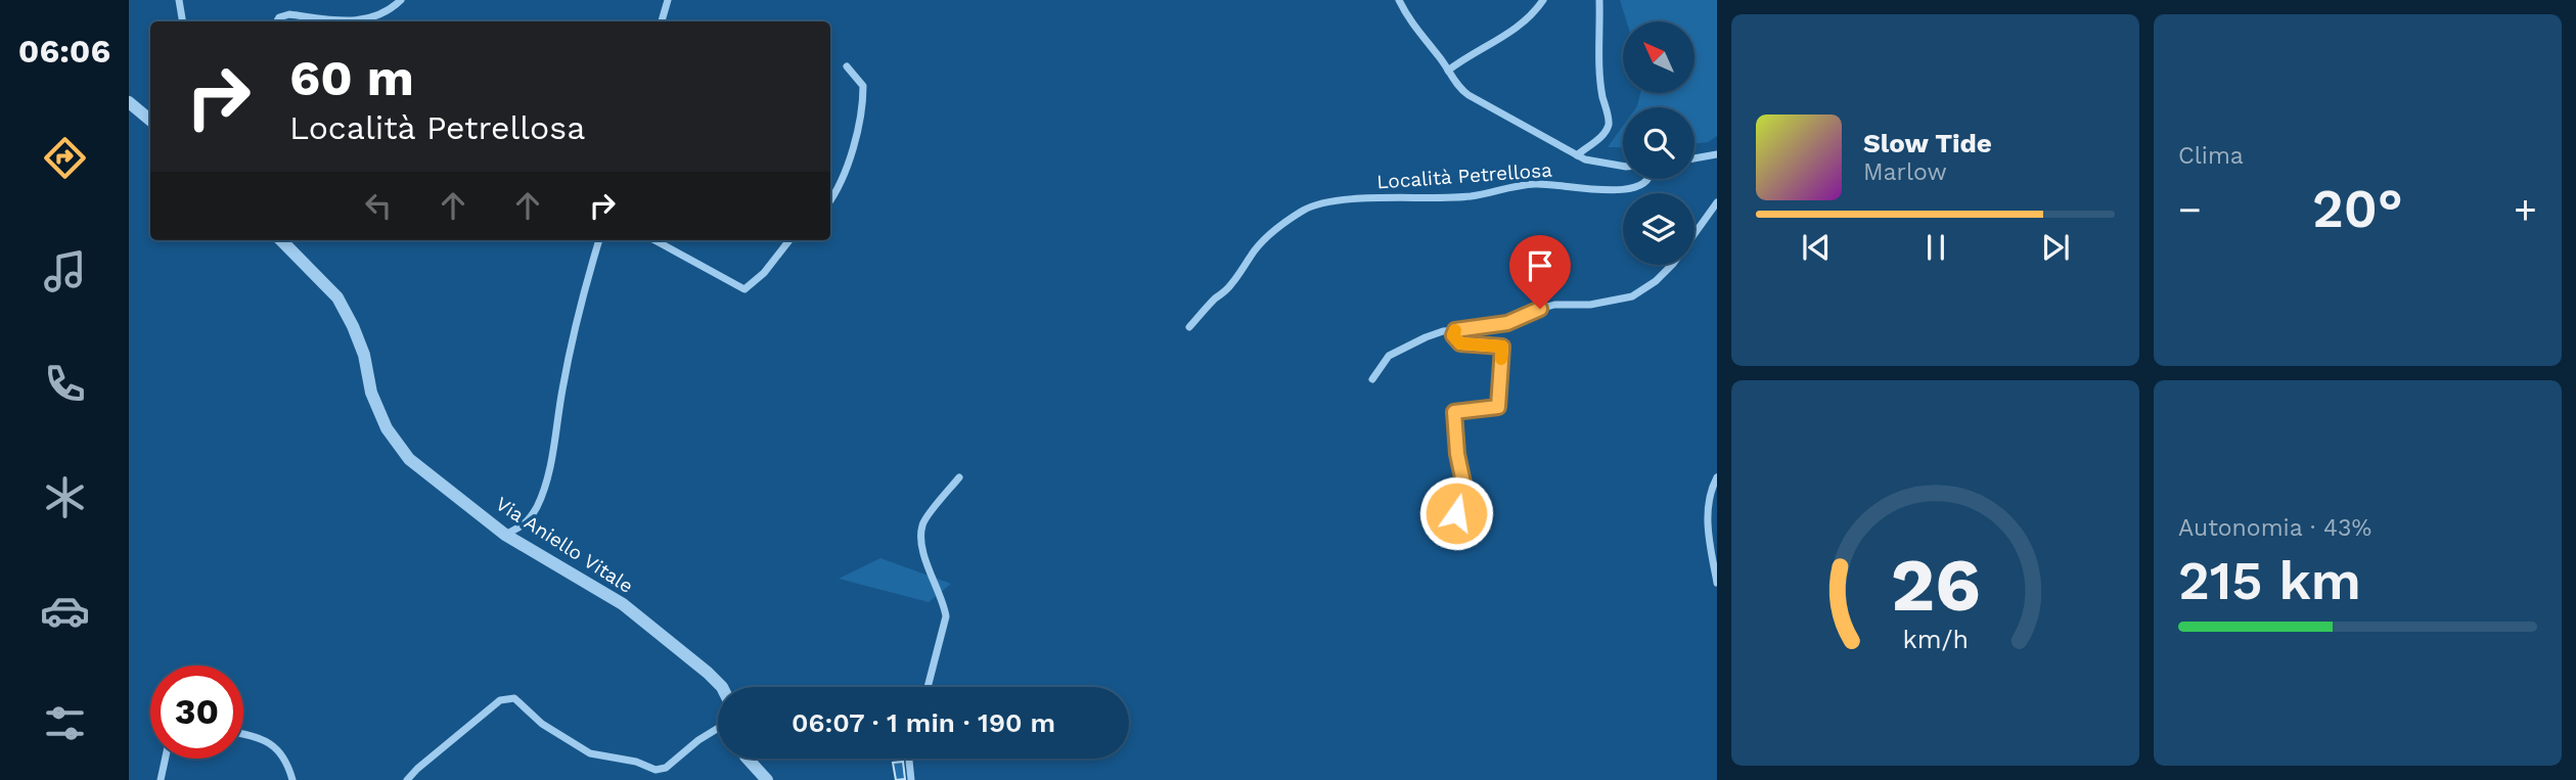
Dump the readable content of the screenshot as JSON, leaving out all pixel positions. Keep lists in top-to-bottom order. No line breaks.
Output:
{"streets":{"street":["Località Petrellosa","Via Aniello Vitale"]},"north":"top left","page":{"tabs":"06:06","tile":["Clima",["Autonomia · 43%","215 km"]],"turn":["60 m","Località Petrellosa"],"song":["Slow Tide","Marlow"],"heat":["−","20°","+"],"limit":"30","trip":"06:07 · 1 min · 190 m","gauge":["26","km/h"]}}
